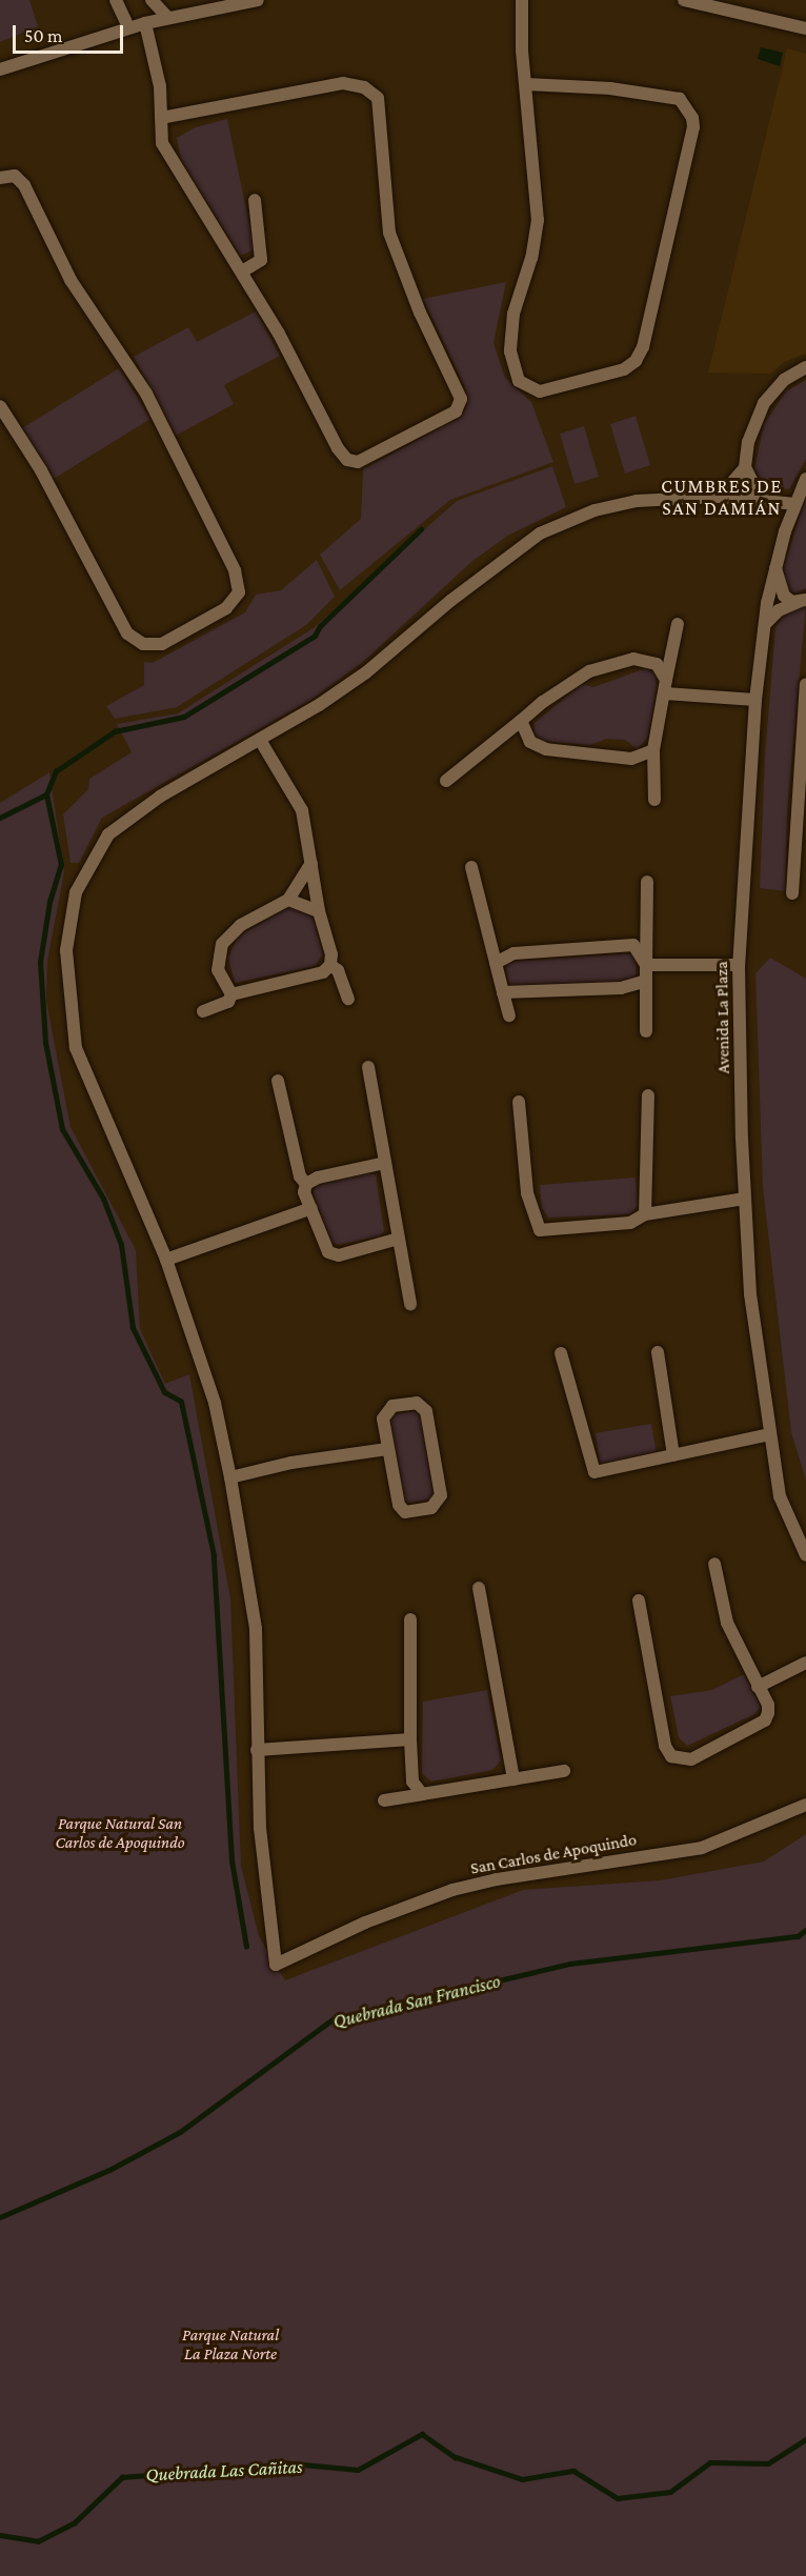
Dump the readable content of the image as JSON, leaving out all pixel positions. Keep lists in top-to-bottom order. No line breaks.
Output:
{"streets":{"street":["Avenida La Plaza","San Carlos de Apoquindo"]},"districts":["CUMBRES DE SAN DAMIÁN"],"water":["Quebrada San Francisco","Quebrada Las Cañitas"],"parks":["Parque Natural San Carlos de Apoquindo","Parque Natural La Plaza Norte"],"scale_bar":"50 m"}
